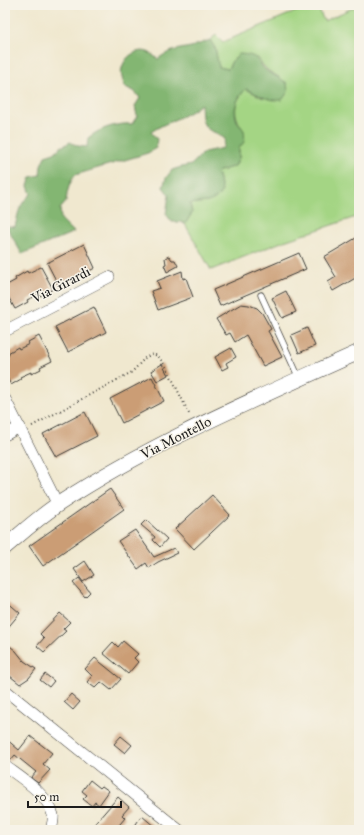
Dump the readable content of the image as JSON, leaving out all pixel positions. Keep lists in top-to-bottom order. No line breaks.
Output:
{"streets":{"main road":["Via Montello"],"street":["Via Girardi"]},"scale_bar":"50 m"}
